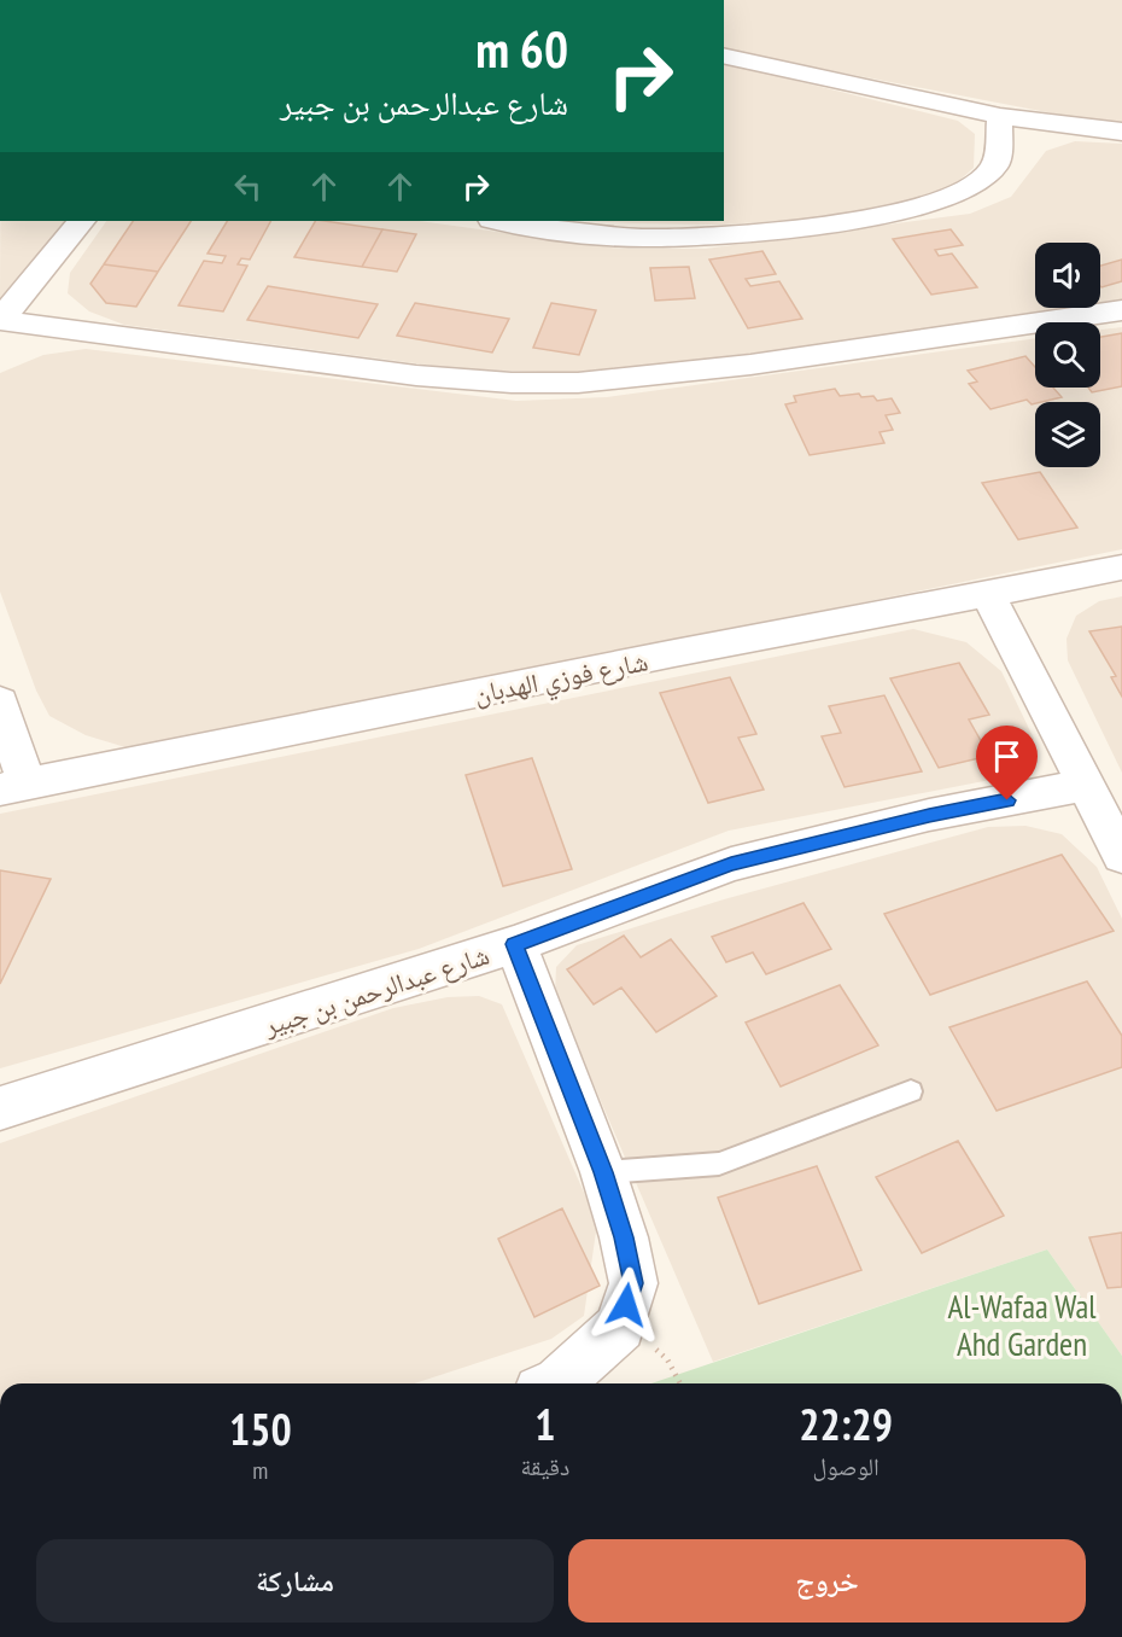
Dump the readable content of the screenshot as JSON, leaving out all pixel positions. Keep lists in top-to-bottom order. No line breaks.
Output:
{"streets":{"street":["شارع فوزي الهدبان","شارع عبدالرحمن بن جبير"]},"parks":["Al-Wafaa Wal Ahd Garden"],"page":{"turn":["60 m","شارع عبدالرحمن بن جبير"],"eta":["22:29","الوصول","1","دقيقة","150","m"],"buttons":["خروج","مشاركة"]}}
